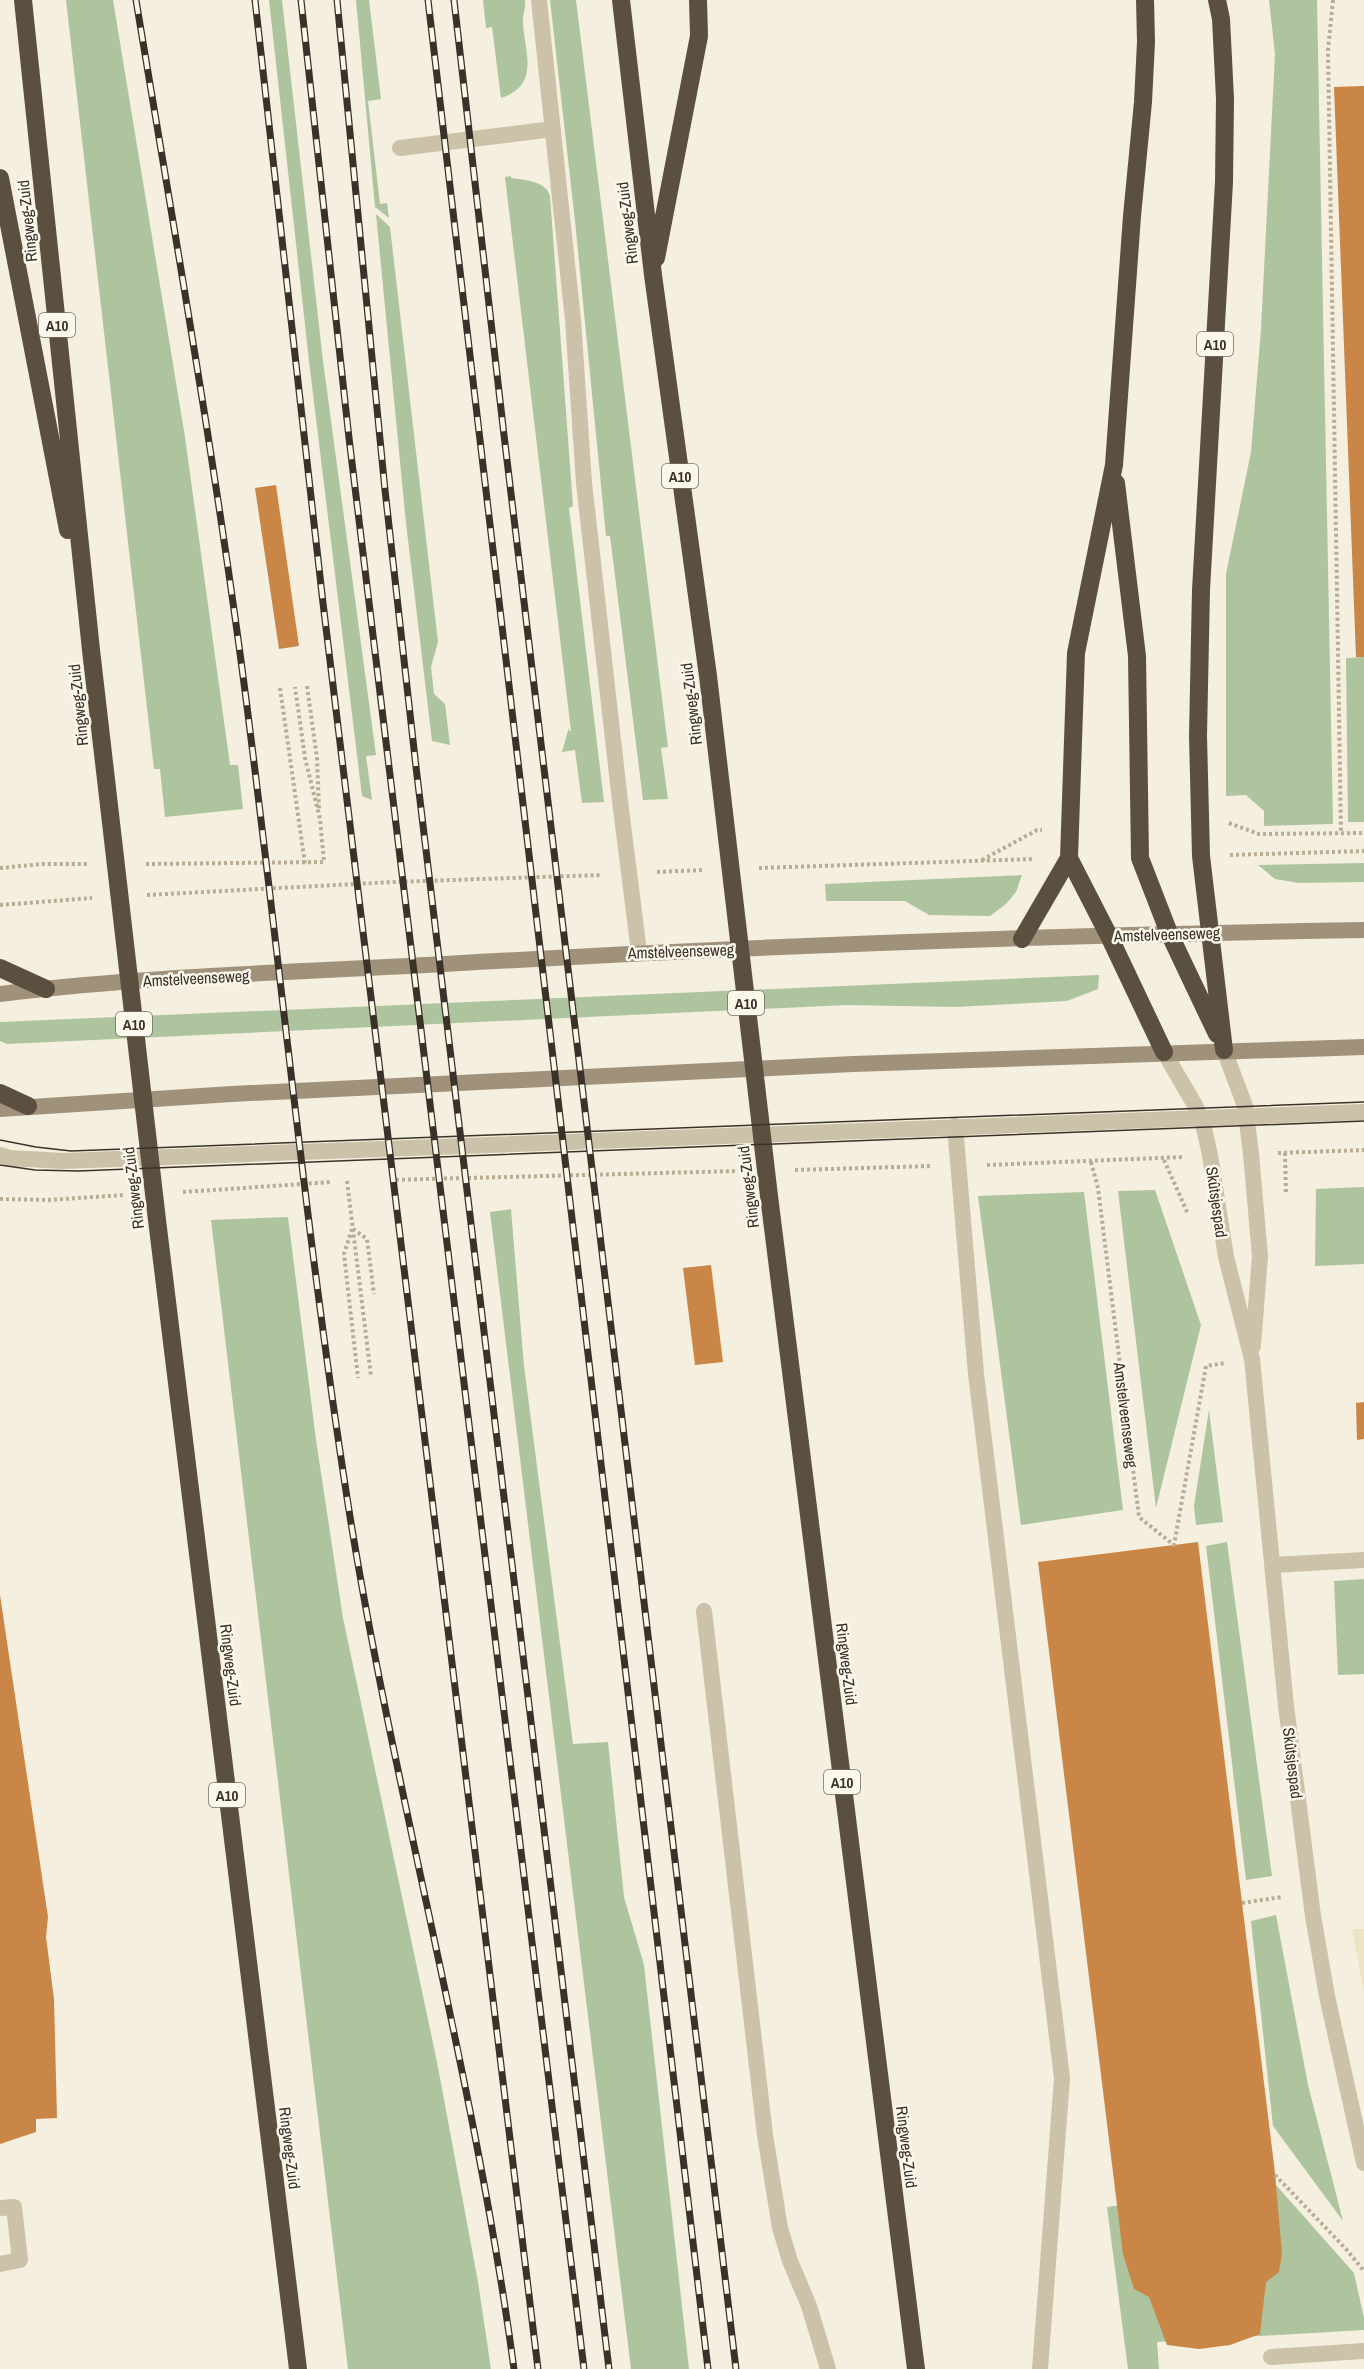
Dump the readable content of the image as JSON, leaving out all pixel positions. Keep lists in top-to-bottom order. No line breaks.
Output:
{"streets":{"highway":["Ringweg-Zuid","A10"],"main road":["Amstelveenseweg"],"street":["Skûtsjespad"]},"crossings":[["Ringweg-Zuid","A10"],["A10","Amstelveenseweg"]]}
